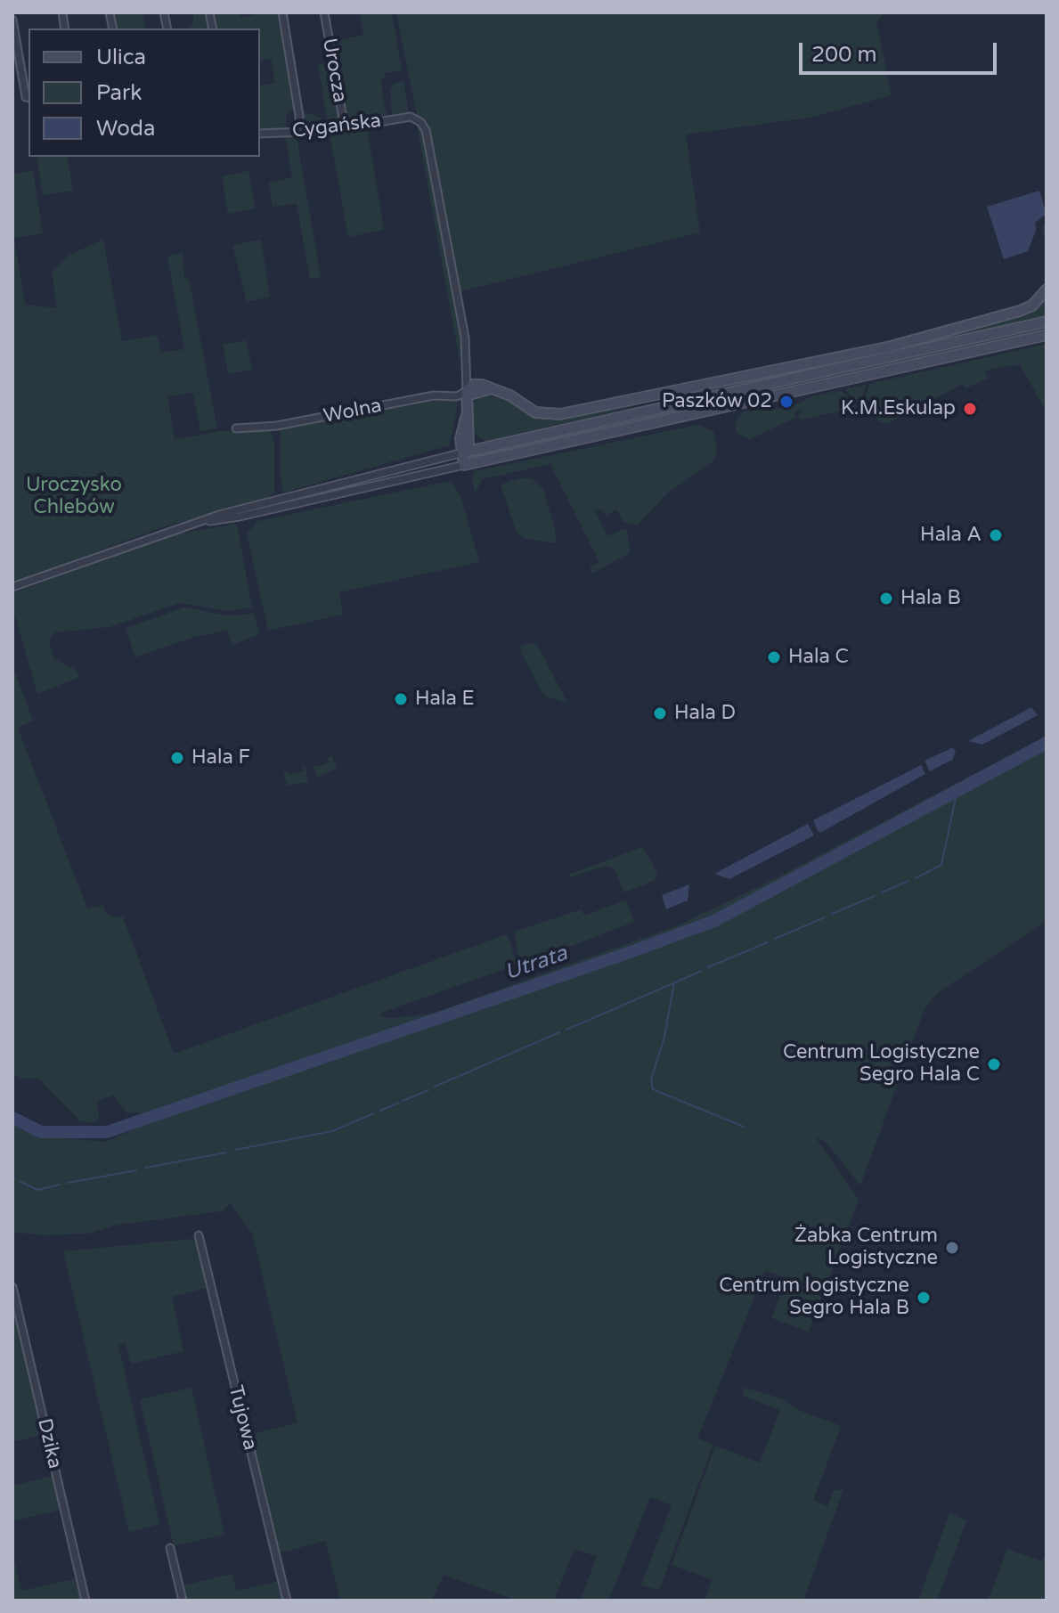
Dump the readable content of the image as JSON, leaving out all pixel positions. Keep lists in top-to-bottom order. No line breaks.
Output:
{"streets":{"street":["Urocza","Cygańska","Wolna","Tujowa","Dzika"]},"crossings":[["Urocza","Cygańska"],["Cygańska","Wolna"]],"water":["Utrata"],"parks":["Uroczysko Chlebów"],"places":["Paszków 02","K.M.Eskulap","Hala A","Hala B","Hala C","Hala E","Hala D","Hala F","Centrum Logistyczne Segro Hala C","Żabka Centrum Logistyczne","Centrum logistyczne Segro Hala B"],"legend":["Ulica","Park","Woda"],"scale_bar":"200 m"}
